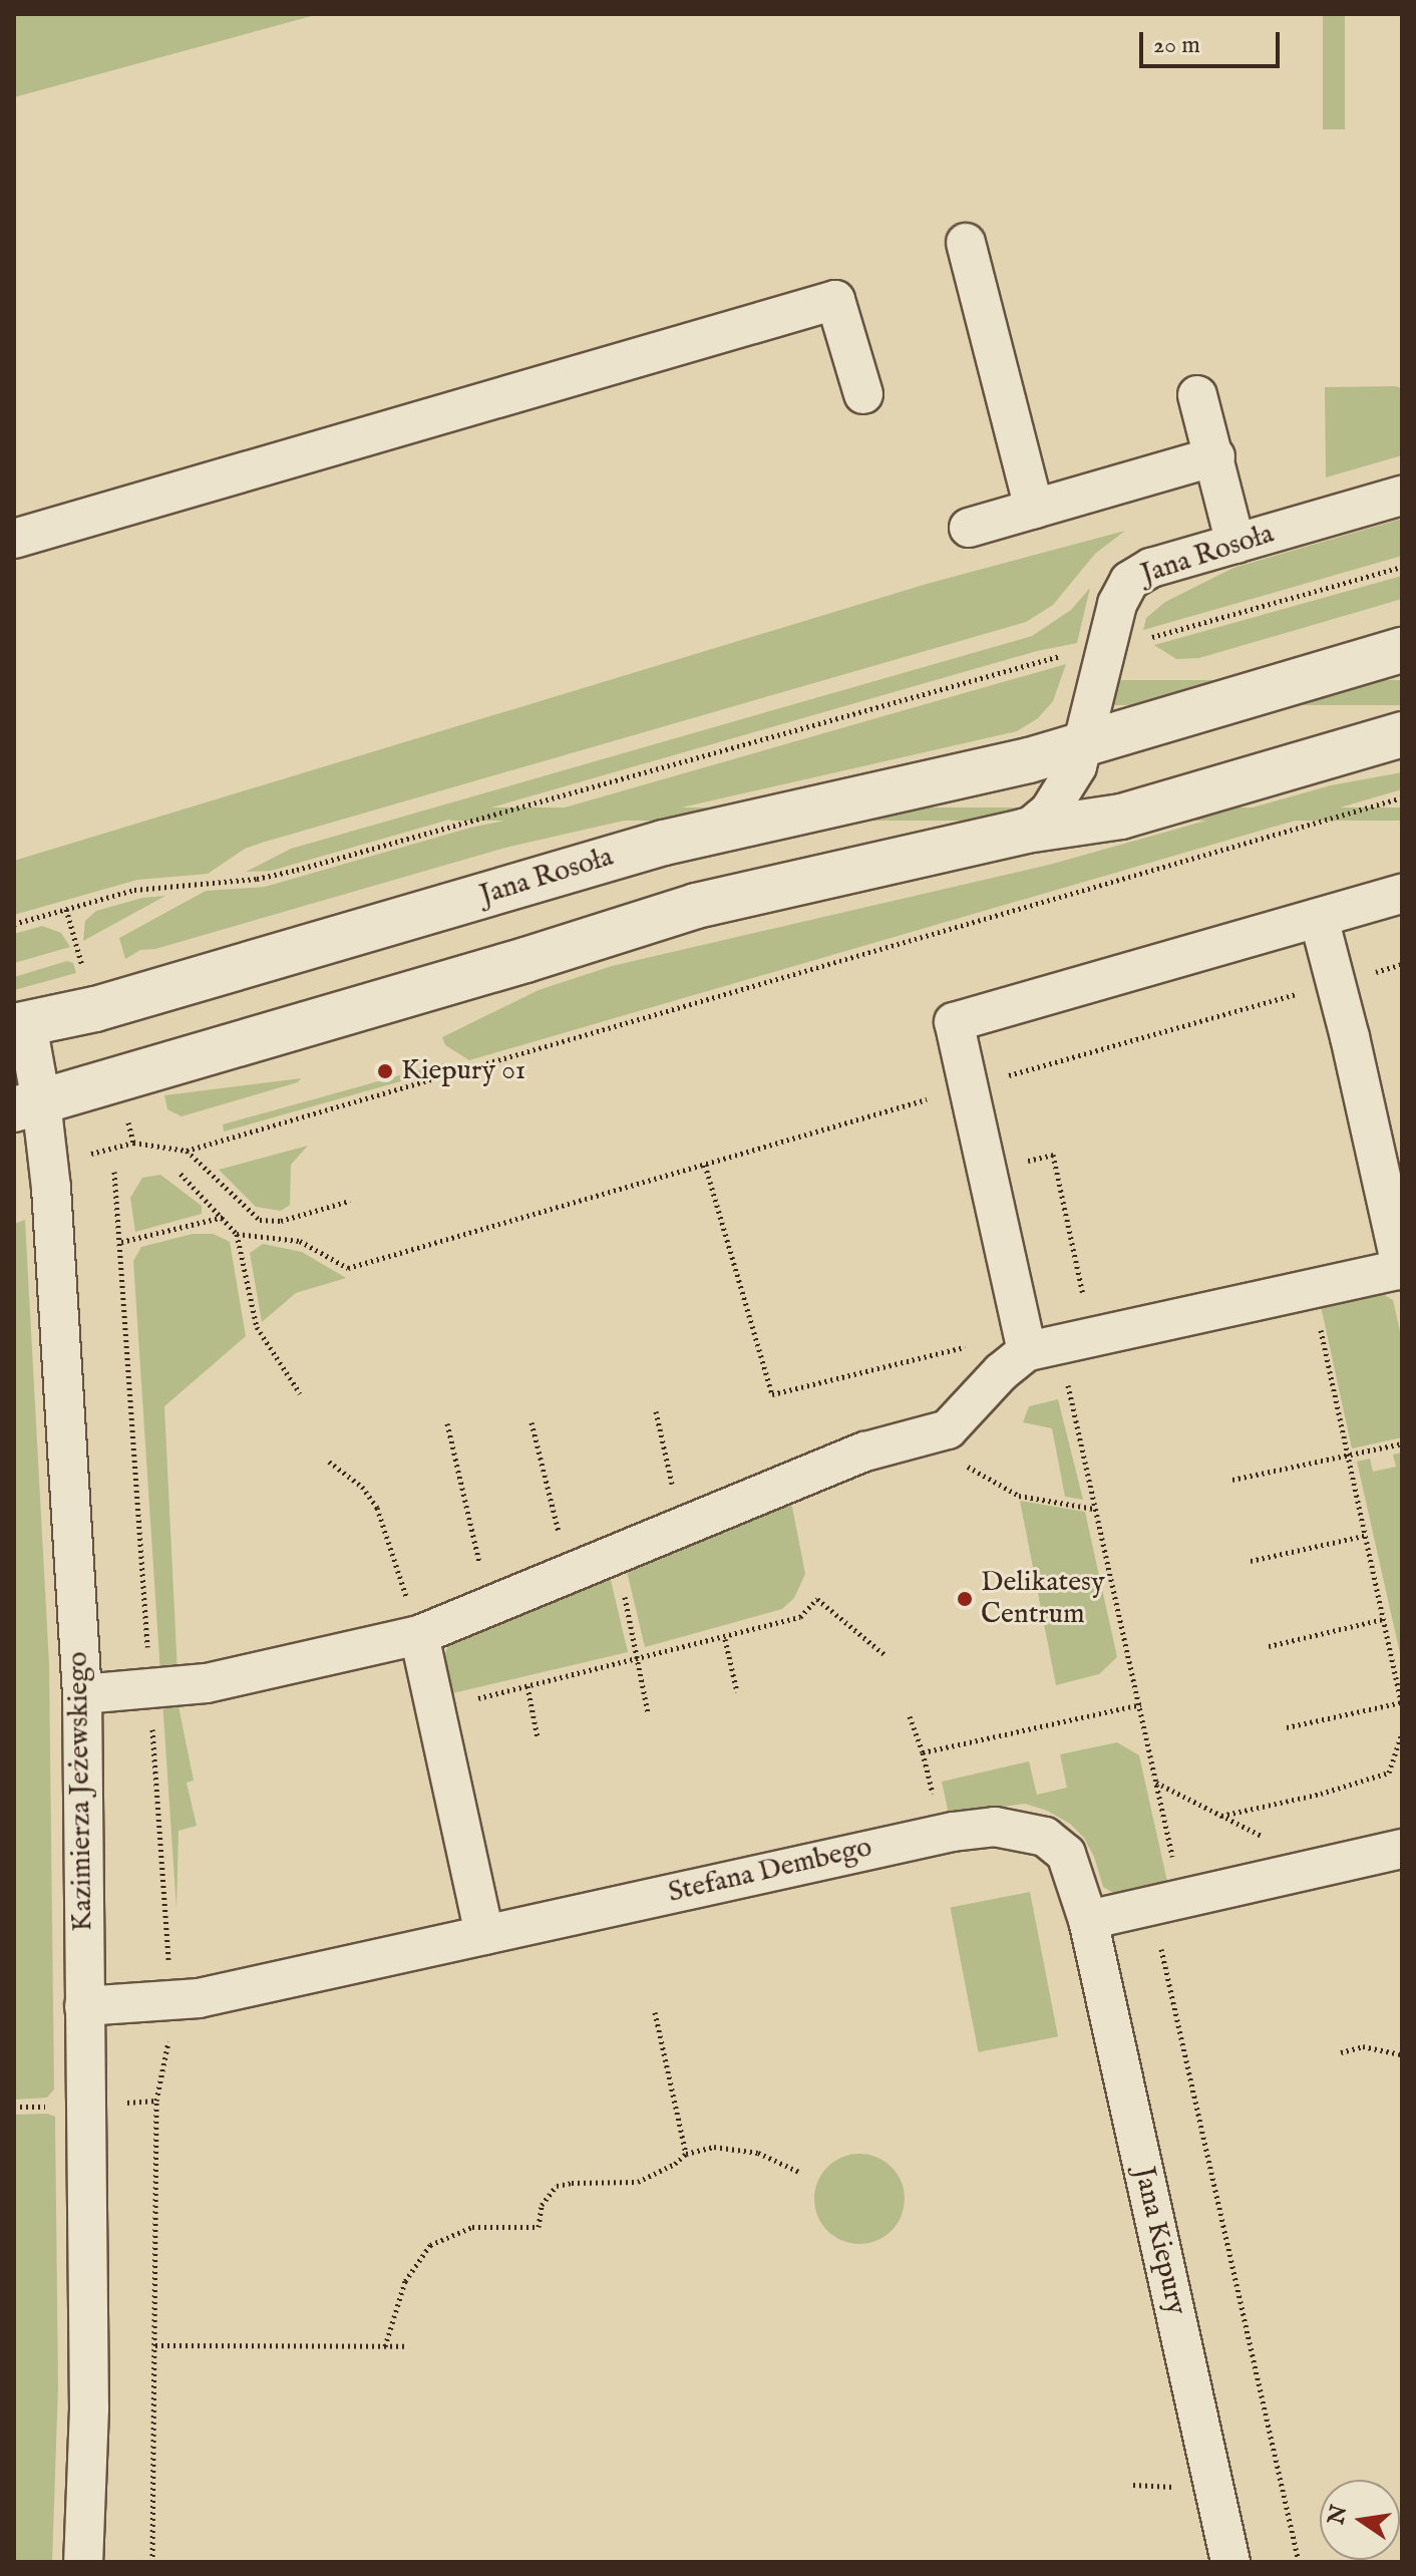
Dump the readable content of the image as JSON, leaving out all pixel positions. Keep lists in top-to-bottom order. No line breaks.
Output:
{"streets":{"street":["Jana Rosoła","Kazimierza Jeżewskiego","Stefana Dembego","Jana Kiepury"]},"crossings":[["Jana Rosoła","Kazimierza Jeżewskiego"],["Kazimierza Jeżewskiego","Stefana Dembego"],["Stefana Dembego","Jana Kiepury"]],"places":["Kiepury 01","Delikatesy Centrum"],"scale_bar":"20 m","north":"left"}
